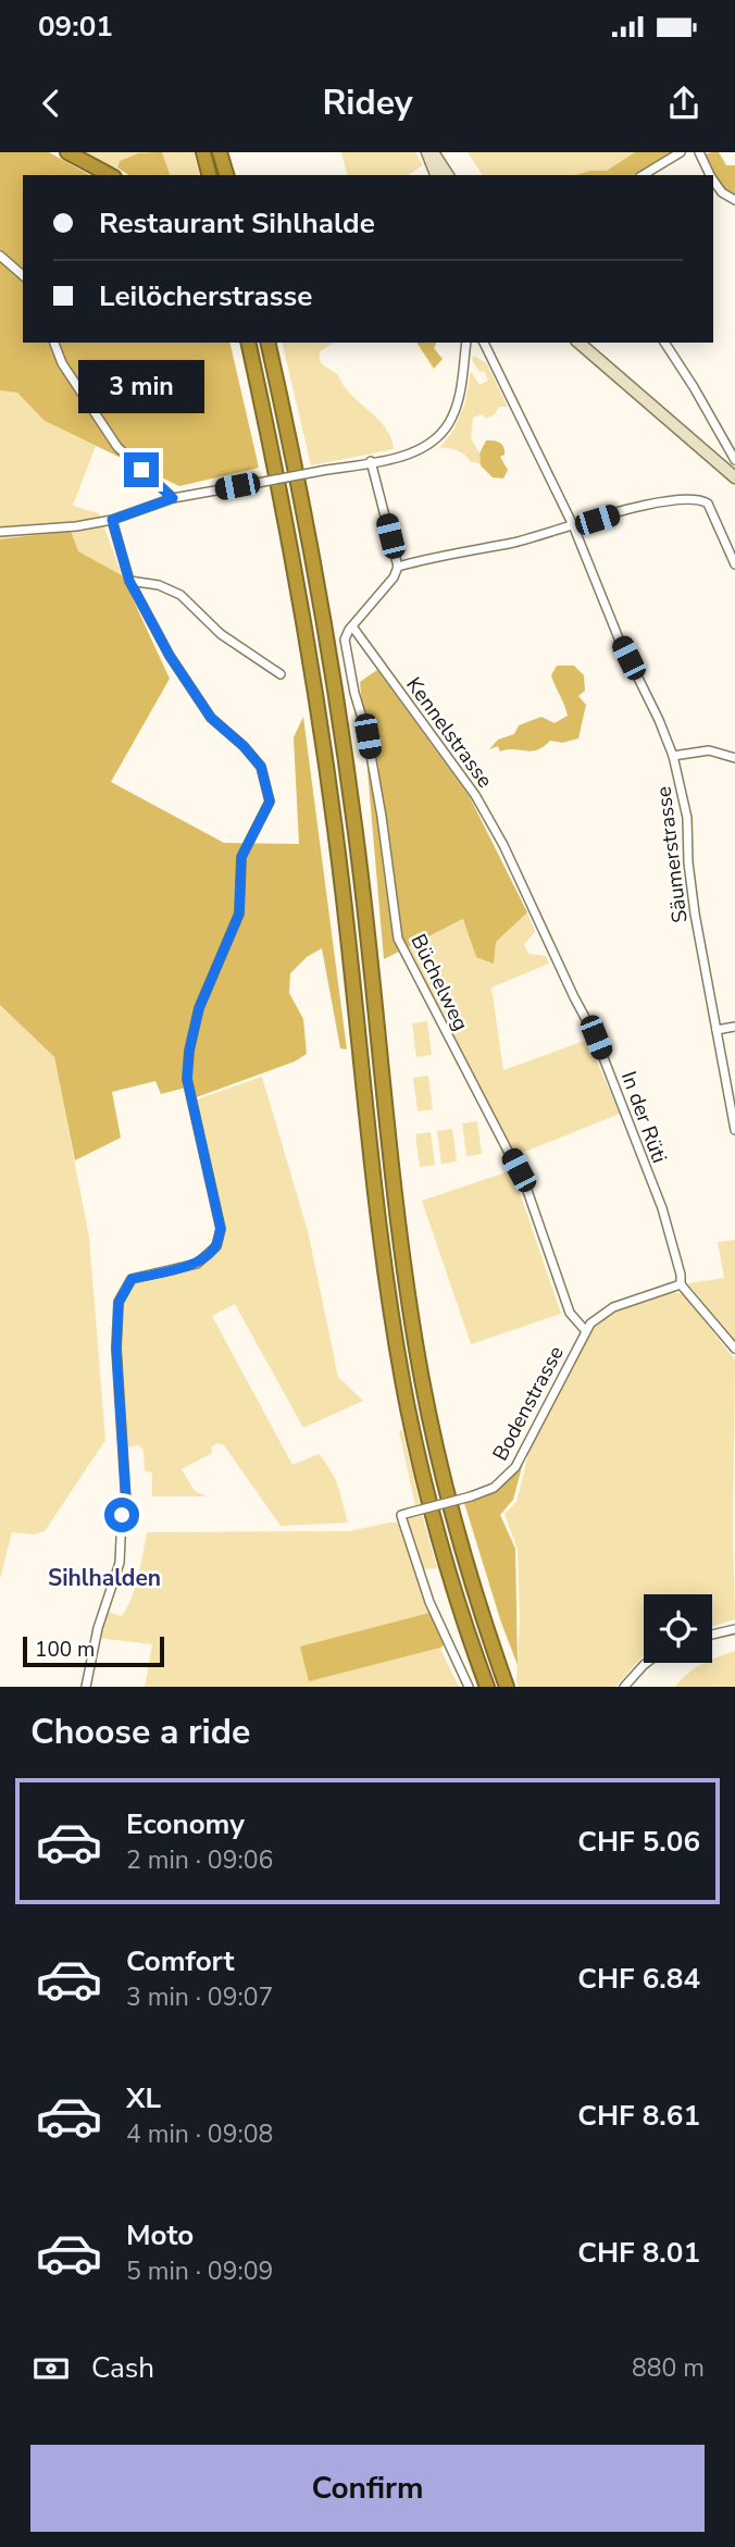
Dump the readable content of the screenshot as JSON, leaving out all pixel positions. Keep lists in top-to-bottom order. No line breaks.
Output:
{"streets":{"street":["Kennelstrasse","Säumerstrasse","Büchelweg","In der Rüti","Bodenstrasse"]},"crossings":[["Kennelstrasse","Büchelweg"],["Kennelstrasse","In der Rüti"],["Büchelweg","Bodenstrasse"],["In der Rüti","Bodenstrasse"]],"districts":["Sihlhalden"],"scale_bar":"100 m","page":{"status":"09:01","header":"Ridey","banner":["Restaurant Sihlhalde","Leilöcherstrasse"],"bubble":"3 min","scale":"100 m","heading":"Choose a ride","list":[{"name":"Economy","note":"2 min · 09:06","value":"CHF 5.06"},{"name":"Comfort","note":"3 min · 09:07","value":"CHF 6.84"},{"name":"XL","note":"4 min · 09:08","value":"CHF 8.61"},{"name":"Moto","note":"5 min · 09:09","value":"CHF 8.01"}],"pay":["Cash","880 m"],"buttons":"Confirm"}}
